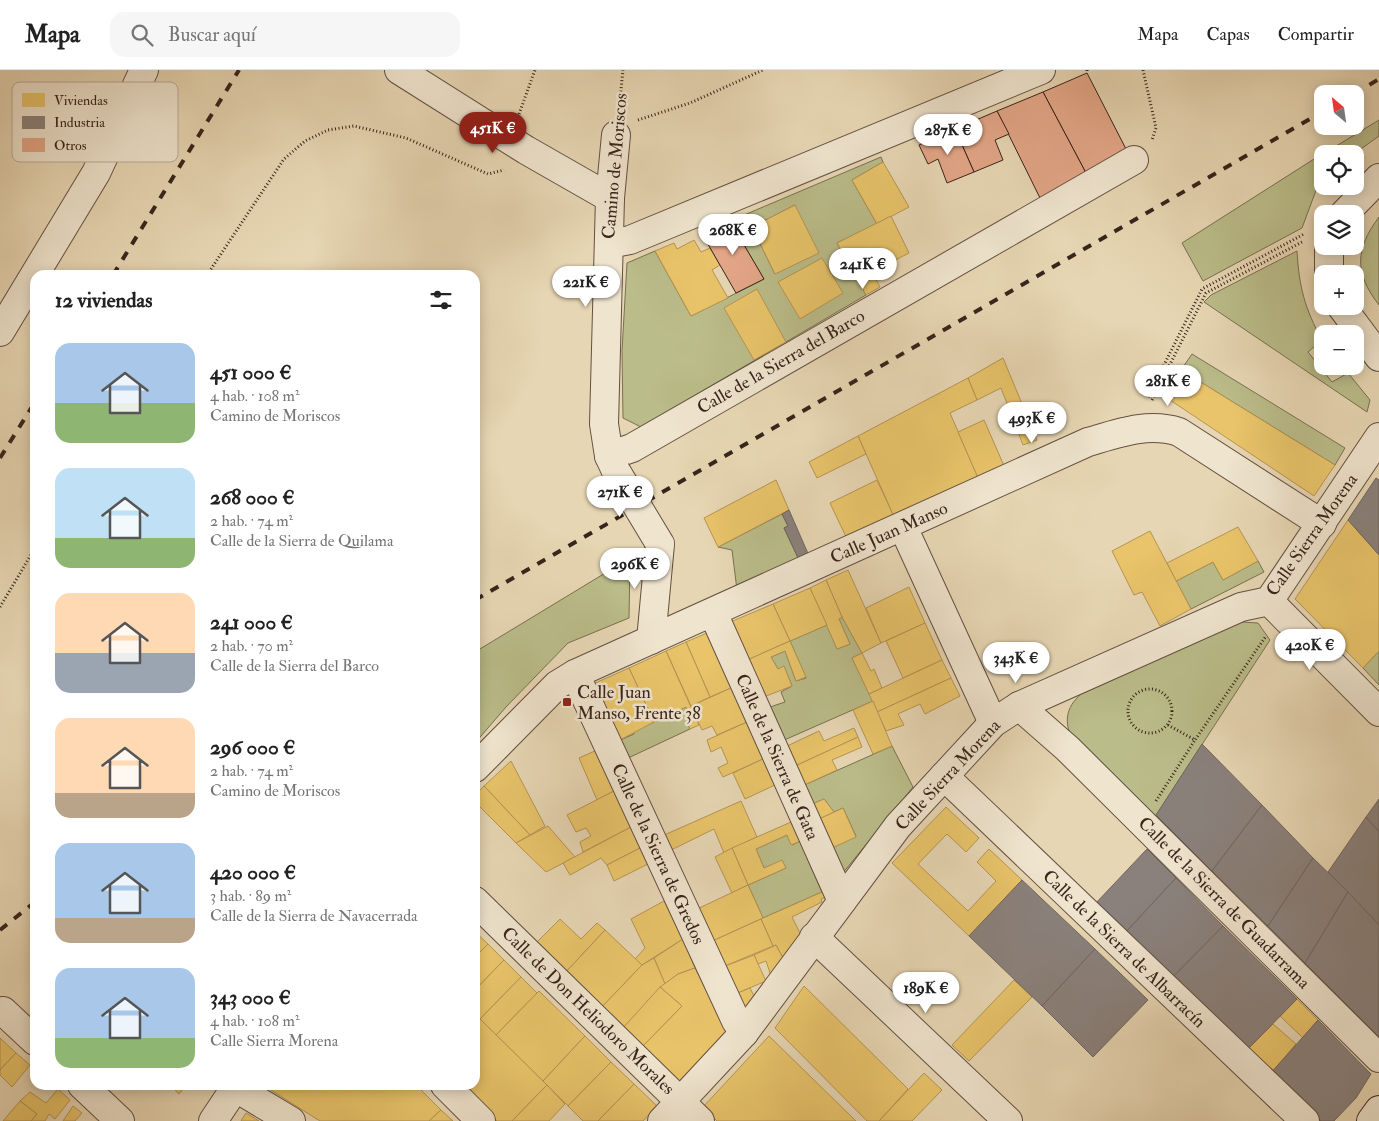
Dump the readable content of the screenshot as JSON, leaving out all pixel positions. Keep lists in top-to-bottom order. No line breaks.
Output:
{"streets":{"street":["Camino de Moriscos","Calle de la Sierra del Barco","Calle Juan Manso","Calle Sierra Morena","Calle de la Sierra de Gata","Calle de la Sierra de Gredos","Calle de la Sierra de Guadarrama","Calle de la Sierra de Albarracín","Calle de Don Heliodoro Morales"]},"crossings":[["Camino de Moriscos","Calle de la Sierra del Barco"],["Calle Juan Manso","Calle Sierra Morena"],["Calle Juan Manso","Calle de la Sierra de Gata"],["Calle Juan Manso","Calle de la Sierra de Gredos"],["Calle Sierra Morena","Calle de la Sierra de Gata"],["Calle Sierra Morena","Calle de la Sierra de Gredos"],["Calle Sierra Morena","Calle de la Sierra de Guadarrama"],["Calle Sierra Morena","Calle de la Sierra de Albarracín"],["Calle Sierra Morena","Calle de Don Heliodoro Morales"]],"places":{"transit":["Calle Juan Manso, Frente 38"]},"legend":["Viviendas","Industria","Otros"],"north":"top left","page":{"header":"Mapa","search":"Buscar aquí","nav":["Mapa","Capas","Compartir"],"map_buttons":["+","−"],"price":["451K €","287K €","268K €","241K €","221K €","281K €","493K €","271K €","296K €","420K €","343K €","189K €"],"heading":"12 viviendas","list":[{"name":"451 000 €","note":"4 hab. · 108 m² · Camino de Moriscos"},{"name":"268 000 €","note":"2 hab. · 74 m² · Calle de la Sierra de Quilama"},{"name":"241 000 €","note":"2 hab. · 70 m² · Calle de la Sierra del Barco"},{"name":"296 000 €","note":"2 hab. · 74 m² · Camino de Moriscos"},{"name":"420 000 €","note":"3 hab. · 89 m² · Calle de la Sierra de Navacerrada"},{"name":"343 000 €","note":"4 hab. · 108 m² · Calle Sierra Morena"}]}}
